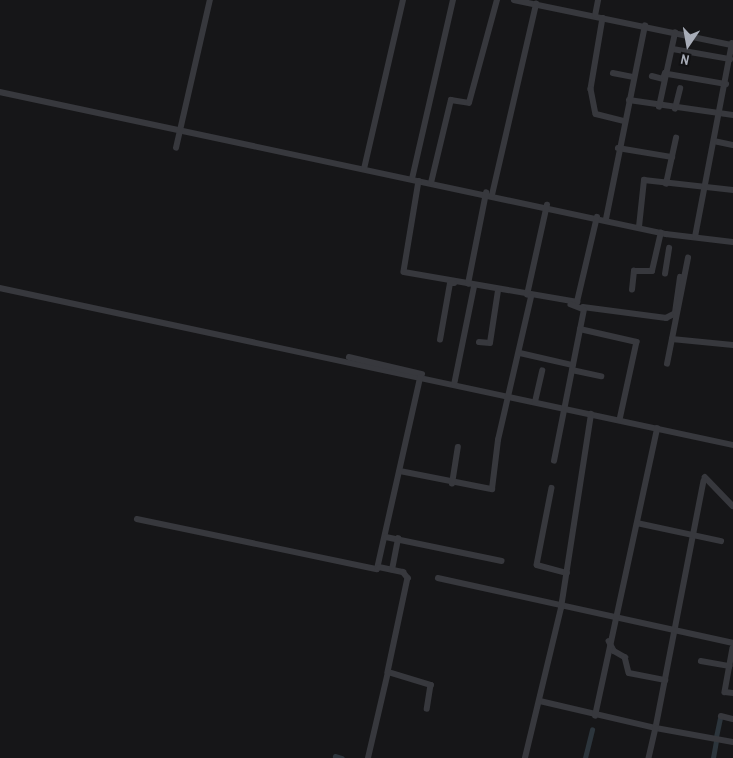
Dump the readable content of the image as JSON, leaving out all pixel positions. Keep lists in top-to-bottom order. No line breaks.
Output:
{"north":"bottom"}
